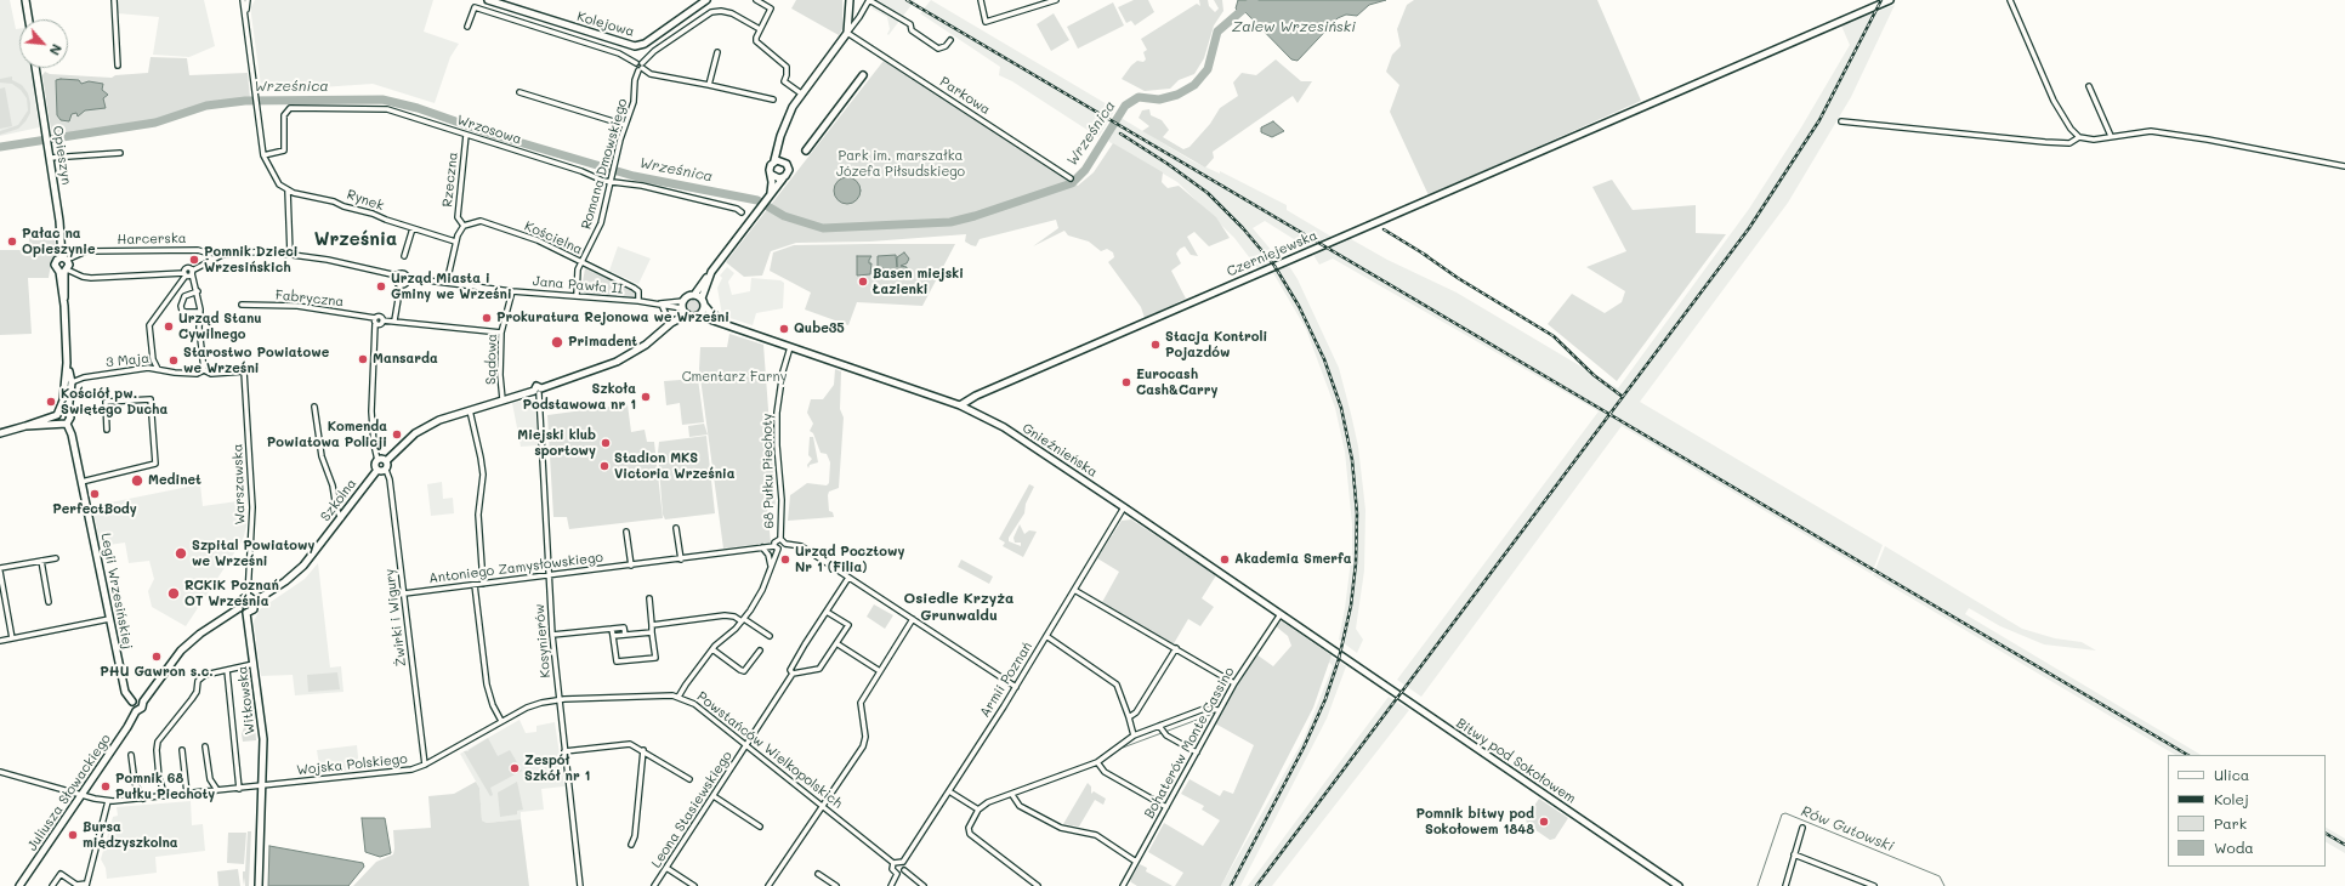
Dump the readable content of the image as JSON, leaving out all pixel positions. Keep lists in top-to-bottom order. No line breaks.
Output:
{"streets":{"street":["Kolejowa","Parkowa","Wrzosowa","Opieszyn","Romana Dmowskiego","Rzeczna","Rynek","Kościelna","Harcerska","Czerniejewska","Jana Pawła II","Fabryczna","Sądowa","3 Maja","Gnieźnieńska","68 Pułku Piechoty","Warszawska","Szkolna","Antoniego Zamysłowskiego","Legii Wrzesińskiej","Żwirki i Wigury","Kosynierów","Armii Poznań","Witkowska","Bohaterów Monte Cassino","Powstańców Wielkopolskich","Bitwy pod Sokołowem","Wojska Polskiego","Juliusza Słowackiego","Leona Stasiewskiego"]},"crossings":[["Wrzosowa","Romana Dmowskiego"],["Wrzosowa","Rzeczna"],["Opieszyn","Harcerska"],["Romana Dmowskiego","Kościelna"],["Romana Dmowskiego","Jana Pawła II"],["Rzeczna","Kościelna"],["Kościelna","Jana Pawła II"],["Czerniejewska","Gnieźnieńska"],["Jana Pawła II","Sądowa"],["Jana Pawła II","Gnieźnieńska"],["3 Maja","Warszawska"],["Gnieźnieńska","68 Pułku Piechoty"],["Gnieźnieńska","Armii Poznań"],["Gnieźnieńska","Bohaterów Monte Cassino"],["Gnieźnieńska","Bitwy pod Sokołowem"],["68 Pułku Piechoty","Antoniego Zamysłowskiego"],["68 Pułku Piechoty","Powstańców Wielkopolskich"],["Warszawska","Szkolna"],["Warszawska","Witkowska"],["Szkolna","Żwirki i Wigury"],["Szkolna","Witkowska"],["Antoniego Zamysłowskiego","Żwirki i Wigury"],["Antoniego Zamysłowskiego","Kosynierów"],["Legii Wrzesińskiej","Juliusza Słowackiego"],["Żwirki i Wigury","Wojska Polskiego"],["Kosynierów","Powstańców Wielkopolskich"],["Kosynierów","Wojska Polskiego"],["Armii Poznań","Powstańców Wielkopolskich"],["Witkowska","Wojska Polskiego"],["Powstańców Wielkopolskich","Wojska Polskiego"],["Powstańców Wielkopolskich","Leona Stasiewskiego"],["Wojska Polskiego","Juliusza Słowackiego"]],"districts":["Września","Osiedle Krzyża Grunwaldu"],"water":["Zalew Wrzesiński","Wrześnica","Rów Gutowski"],"parks":["Park im. marszałka Józefa Piłsudskiego","Cmentarz Farny"],"places":["Pałac na Opieszynie","Pomnik Dzieci Wrzesińskich","Basen miejski Łazienki","Urząd Miasta i Gminy we Wrześni","Prokuratura Rejonowa we Wrześni","Urząd Stanu Cywilnego","Qube35","Primadent","Stacja Kontroli Pojazdów","Mansarda","Starostwo Powiatowe we Wrześni","Eurocash Cash&Carry","Szkoła Podstawowa nr 1","Kościół pw. Świętego Ducha","Komenda Powiatowa Policji","Miejski klub sportowy","Stadion MKS Victoria Września","Medinet","PerfectBody","Szpital Powiatowy we Wrześni","Urząd Pocztowy Nr 1 (Filia)","Akademia Smerfa","RCKiK Poznań OT Września","PHU Gawron s.c.","Zespół Szkół nr 1","Pomnik 68 Pułku Piechoty","Pomnik bitwy pod Sokołowem 1848","Bursa międzyszkolna"],"legend":["Ulica","Kolej","Park","Woda"],"north":"bottom right"}
